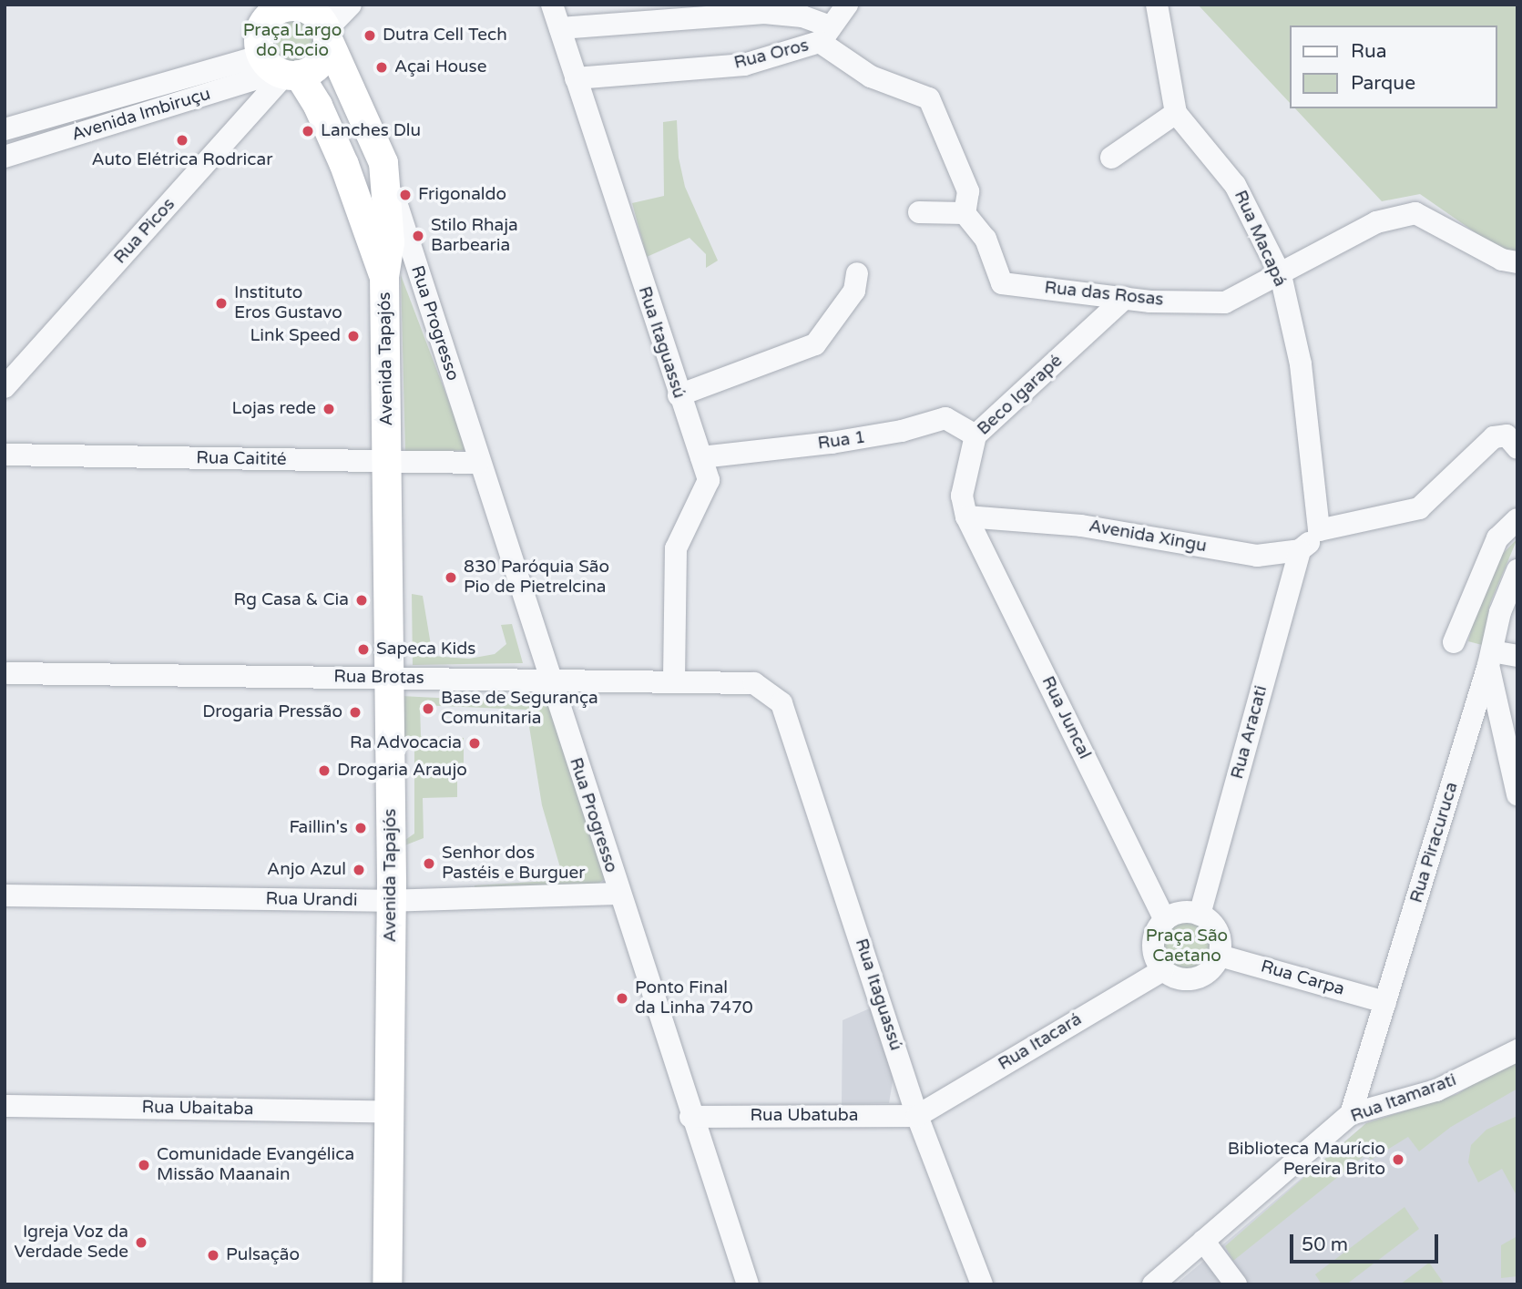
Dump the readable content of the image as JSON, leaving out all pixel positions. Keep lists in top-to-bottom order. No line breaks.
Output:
{"streets":{"main road":["Avenida Tapajós"],"street":["Rua Oros","Avenida Imbiruçu","Rua Picos","Rua Macapá","Rua das Rosas","Rua Progresso","Rua Itaguassú","Beco Igarapé","Rua 1","Rua Caitité","Avenida Xingu","Rua Brotas","Rua Juncal","Rua Aracati","Rua Piracuruca","Rua Urandi","Rua Carpa","Rua Itacará","Rua Itamarati","Rua Ubaitaba","Rua Ubatuba"]},"crossings":[["Rua Oros","Rua das Rosas"],["Rua Oros","Rua Itaguassú"],["Avenida Imbiruçu","Rua Picos"],["Rua Macapá","Rua das Rosas"],["Rua das Rosas","Beco Igarapé"],["Rua Progresso","Rua Caitité"],["Rua Progresso","Rua Brotas"],["Rua Progresso","Rua Urandi"],["Rua Progresso","Rua Ubatuba"],["Rua Itaguassú","Rua 1"],["Rua Itaguassú","Rua Brotas"],["Rua Itaguassú","Rua Itacará"],["Rua Itaguassú","Rua Ubatuba"],["Avenida Tapajós","Rua Caitité"],["Avenida Tapajós","Rua Brotas"],["Avenida Tapajós","Rua Urandi"],["Avenida Tapajós","Rua Ubaitaba"],["Beco Igarapé","Rua 1"],["Beco Igarapé","Avenida Xingu"],["Beco Igarapé","Rua Juncal"],["Avenida Xingu","Rua Juncal"],["Avenida Xingu","Rua Aracati"],["Rua Juncal","Rua Aracati"],["Rua Juncal","Rua Carpa"],["Rua Juncal","Rua Itacará"],["Rua Aracati","Rua Carpa"],["Rua Aracati","Rua Itacará"],["Rua Piracuruca","Rua Carpa"],["Rua Piracuruca","Rua Itamarati"],["Rua Carpa","Rua Itacará"],["Rua Itacará","Rua Ubatuba"]],"parks":["Praça Largo do Rocio","Praça São Caetano"],"places":["Dutra Cell Tech","Açai House","Lanches Dlu","Auto Elétrica Rodricar","Frigonaldo","Stilo Rhaja Barbearia","Instituto Eros Gustavo","Link Speed","Lojas rede","830 Paróquia São Pio de Pietrelcina","Rg Casa & Cia","Sapeca Kids","Base de Segurança Comunitaria","Drogaria Pressão","Ra Advocacia","Drogaria Araujo","Faillin's","Senhor dos Pastéis e Burguer","Anjo Azul","Ponto Final da Linha 7470","Biblioteca Maurício Pereira Brito","Comunidade Evangélica Missão Maanain","Igreja Voz da Verdade Sede","Pulsação"],"legend":["Rua","Parque"],"scale_bar":"50 m"}
